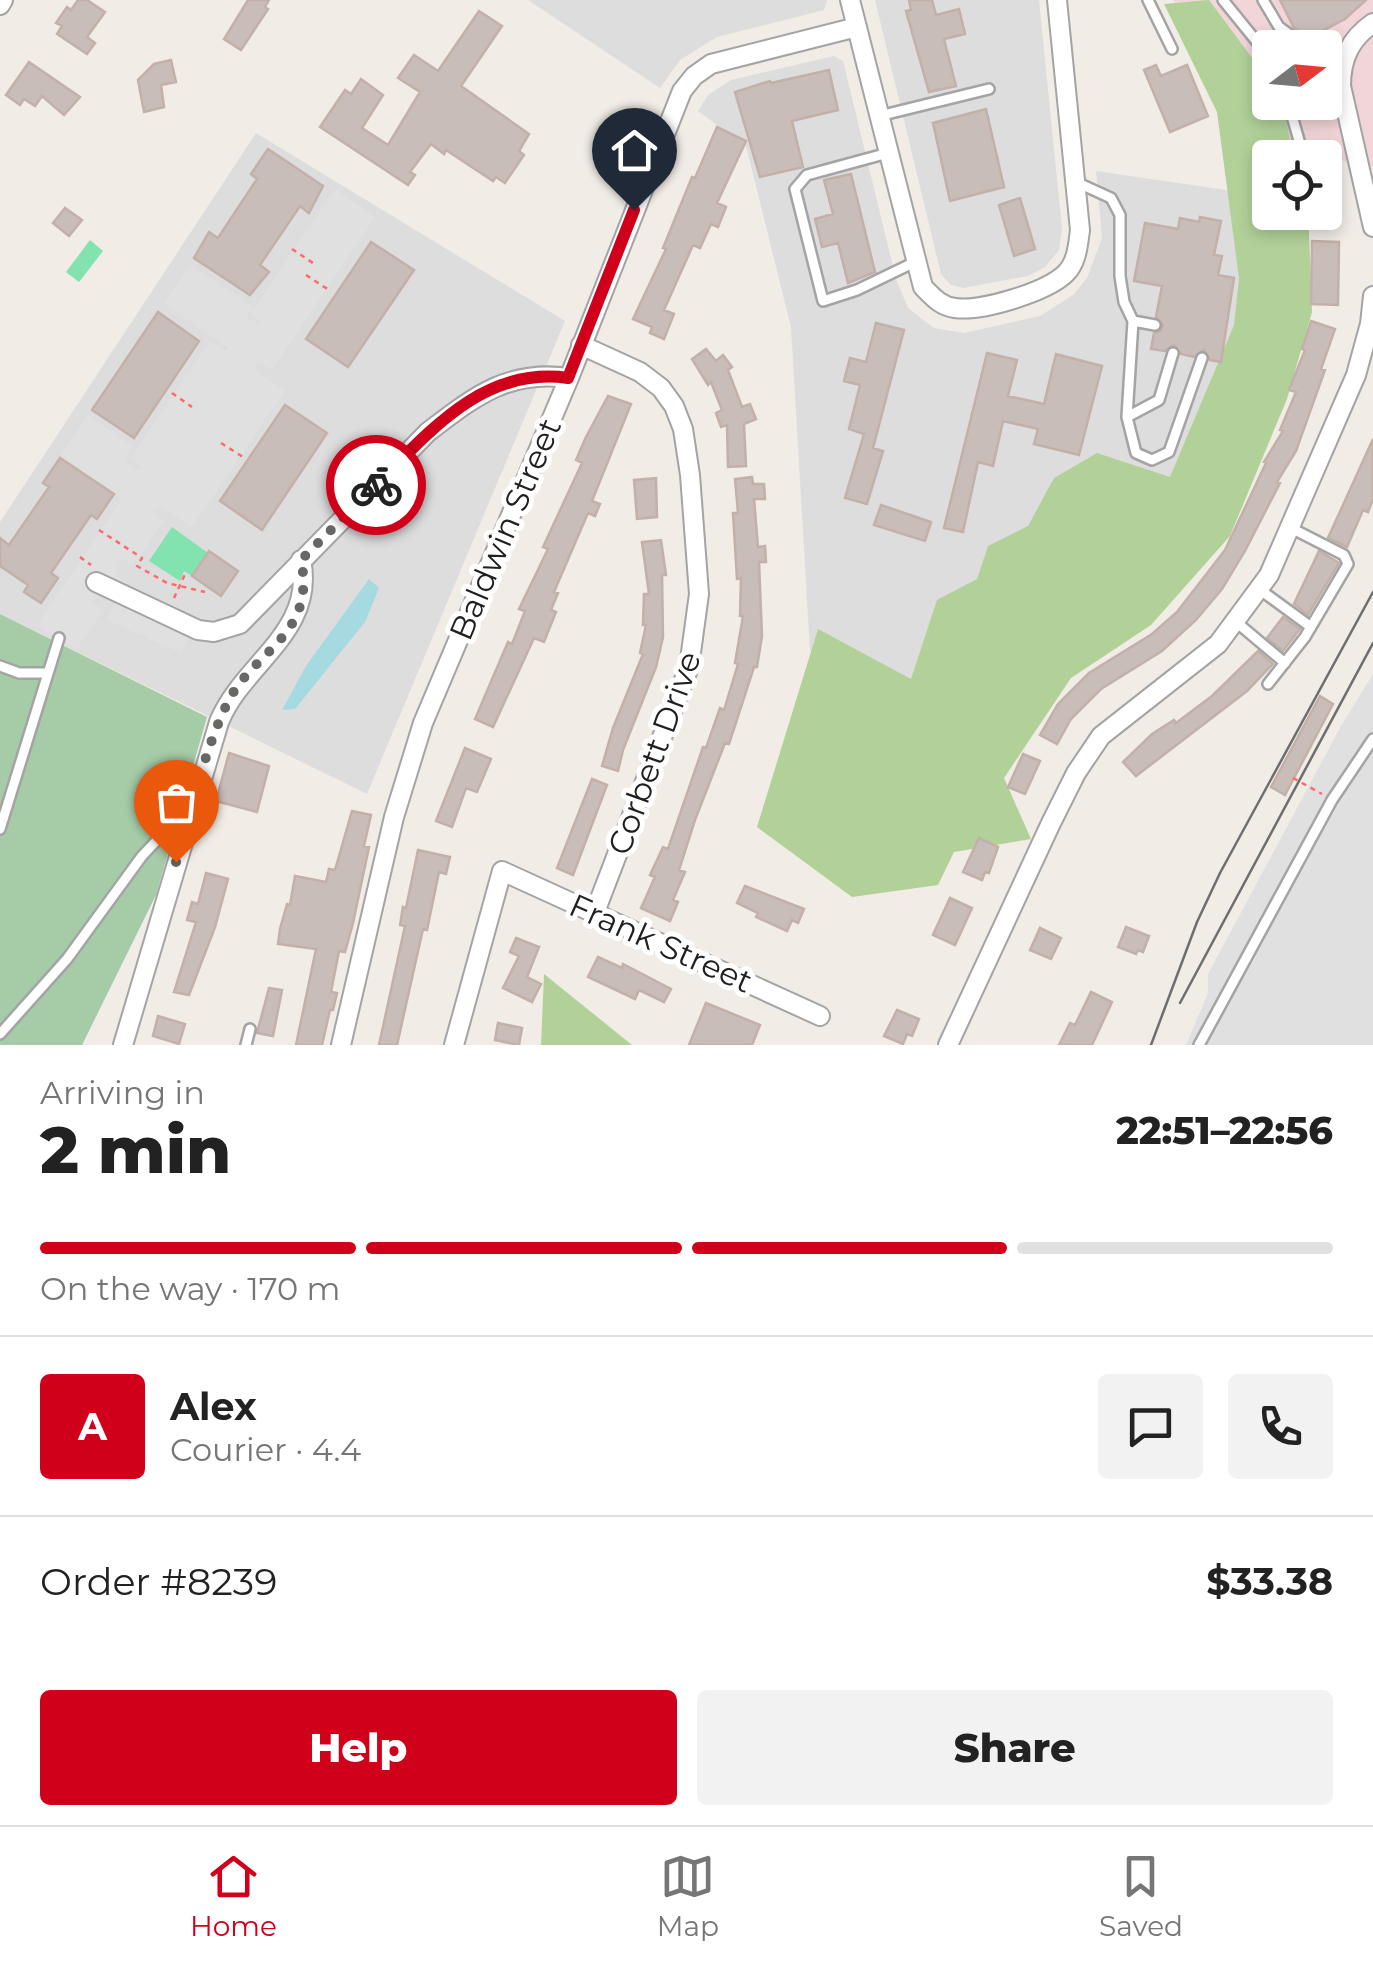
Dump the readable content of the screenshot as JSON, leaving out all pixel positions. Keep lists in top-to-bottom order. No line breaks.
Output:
{"streets":{"street":["Baldwin Street","Corbett Drive","Frank Street"]},"crossings":[["Baldwin Street","Corbett Drive"],["Corbett Drive","Frank Street"]],"north":"right","page":{"heading":["2 min","Arriving in","22:51–22:56"],"panel":["Alex","Courier · 4.4","Order #8239","$33.38"],"bar":"On the way · 170 m","round":"A","buttons":["Help","Share"],"tabs":["Home","Map","Saved"]}}
